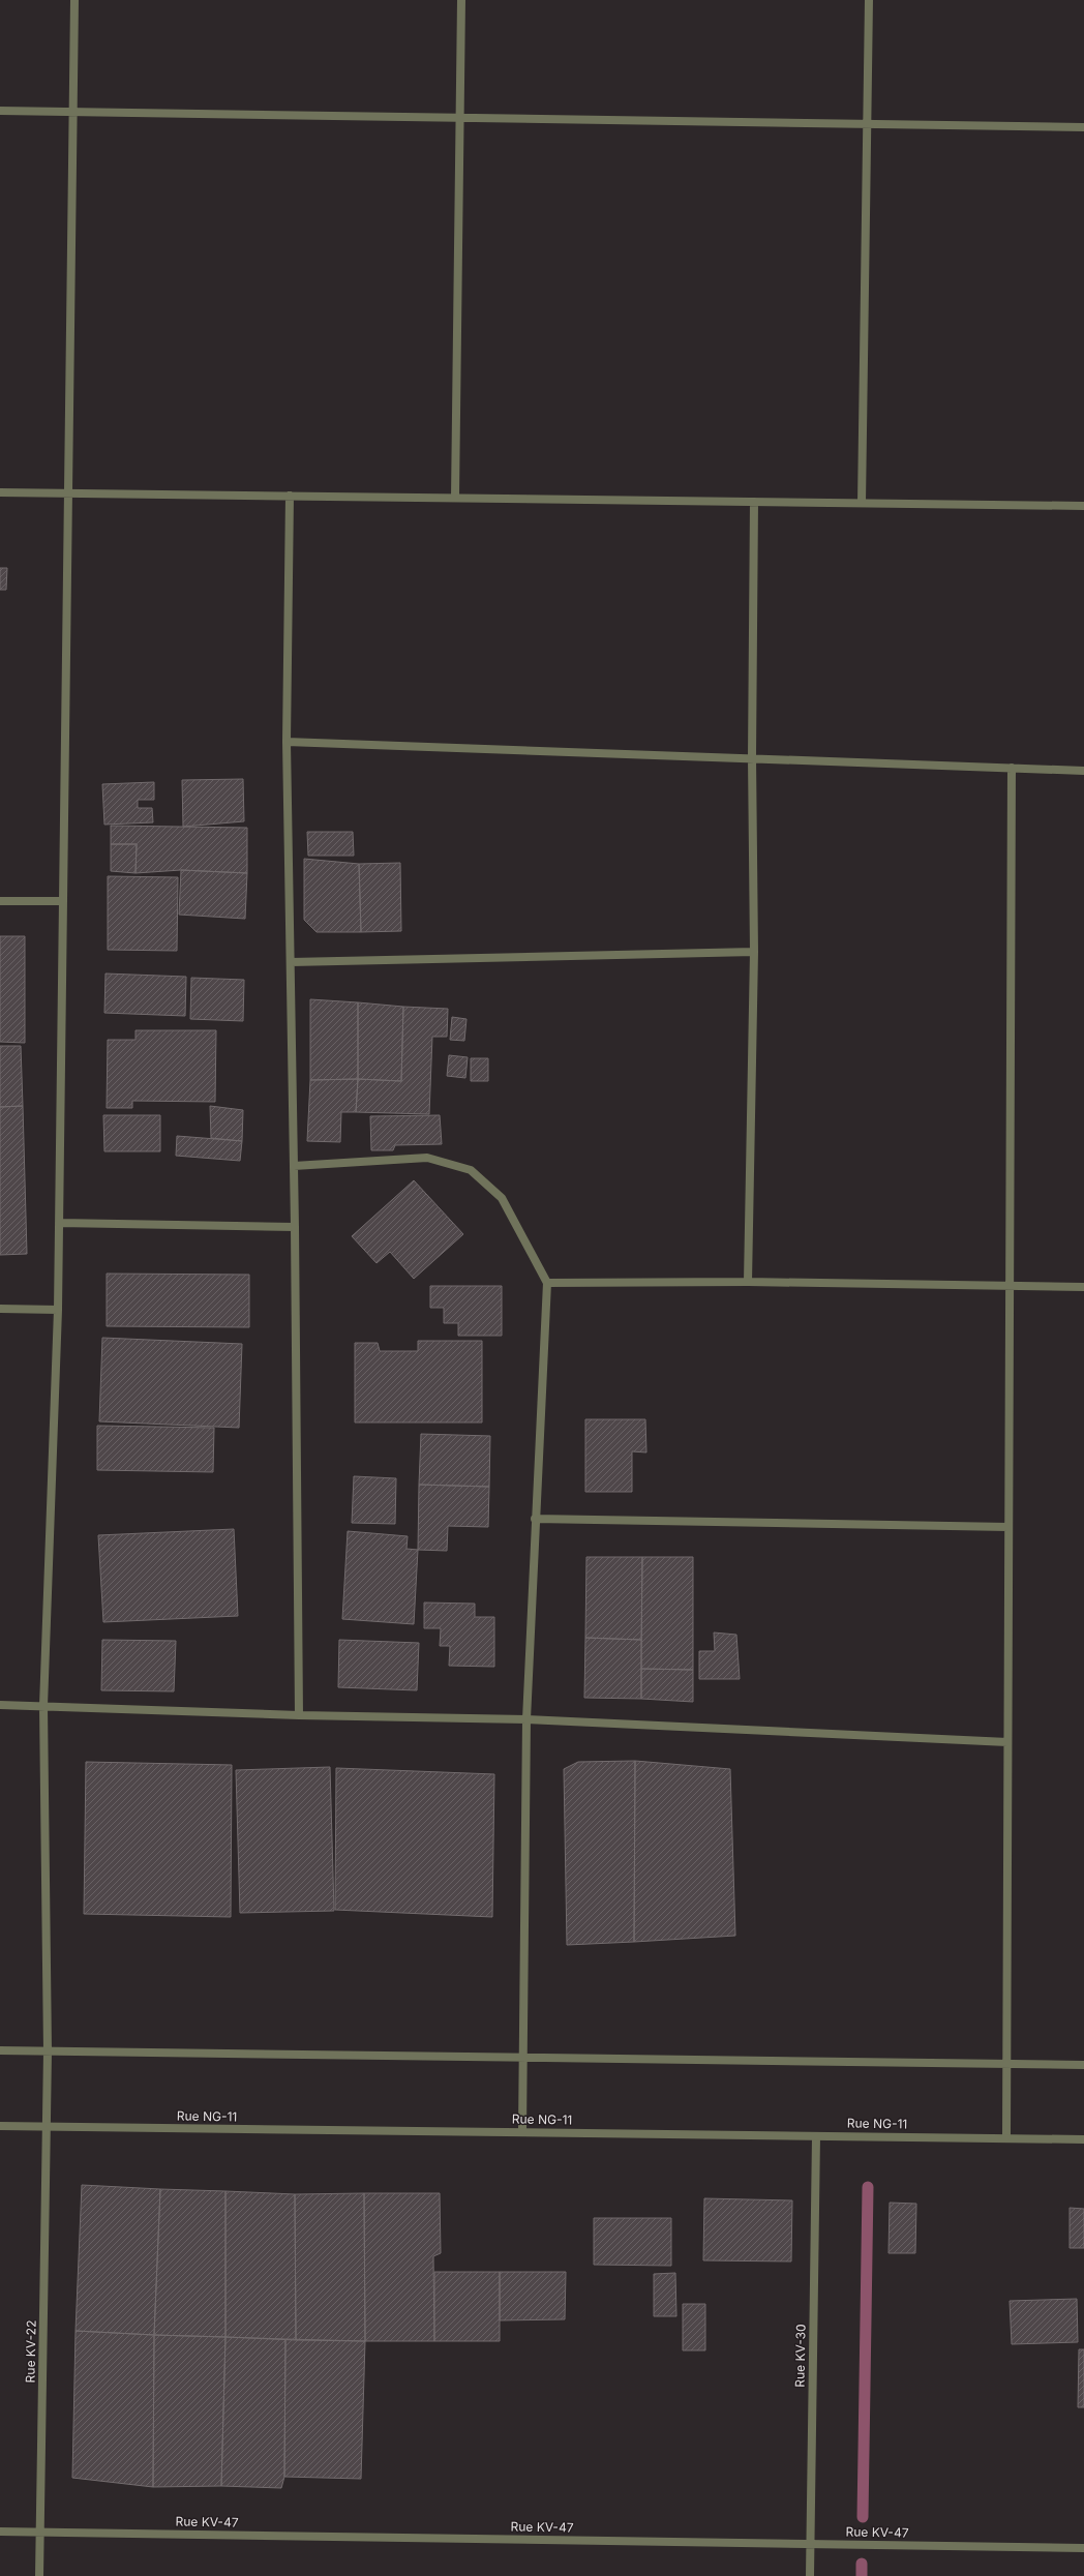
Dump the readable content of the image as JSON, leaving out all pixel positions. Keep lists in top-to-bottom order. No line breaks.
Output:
{"streets":{"street":["Rue NG-11","Rue KV-22","Rue KV-30","Rue KV-47"]},"crossings":[["Rue NG-11","Rue KV-22"],["Rue NG-11","Rue KV-30"],["Rue KV-22","Rue KV-47"],["Rue KV-30","Rue KV-47"]]}
